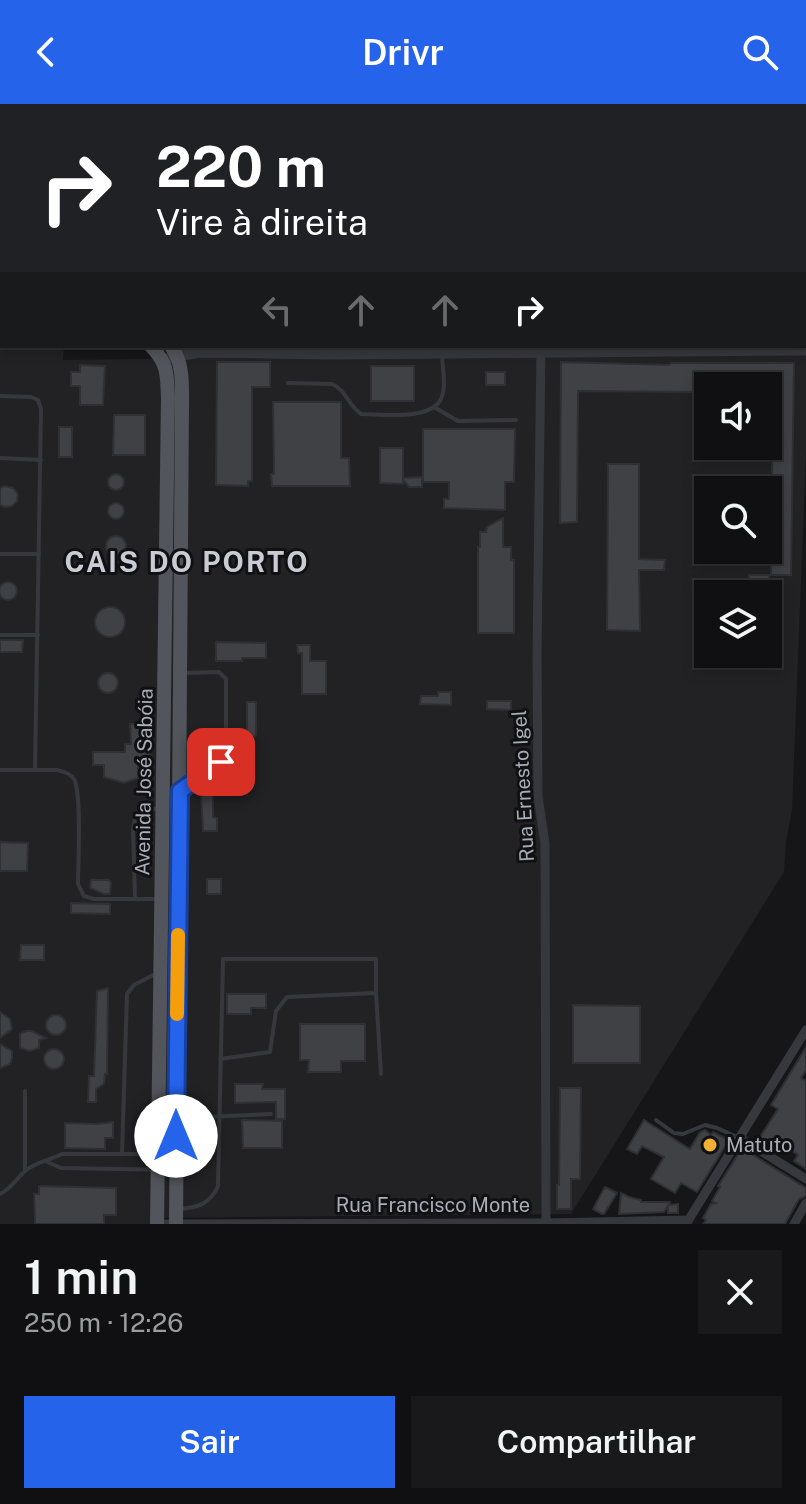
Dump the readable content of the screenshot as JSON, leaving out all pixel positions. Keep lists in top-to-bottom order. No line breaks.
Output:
{"streets":{"main road":["Avenida José Sabóia"],"street":["Rua Ernesto Igel","Rua Francisco Monte"]},"crossings":[["Avenida José Sabóia","Rua Francisco Monte"],["Rua Ernesto Igel","Rua Francisco Monte"]],"districts":["CAIS DO PORTO"],"places":["Matuto"],"page":{"header":"Drivr","turn":["220 m","Vire à direita"],"heading":["1 min","250 m · 12:26"],"buttons":["Sair","Compartilhar"]}}
